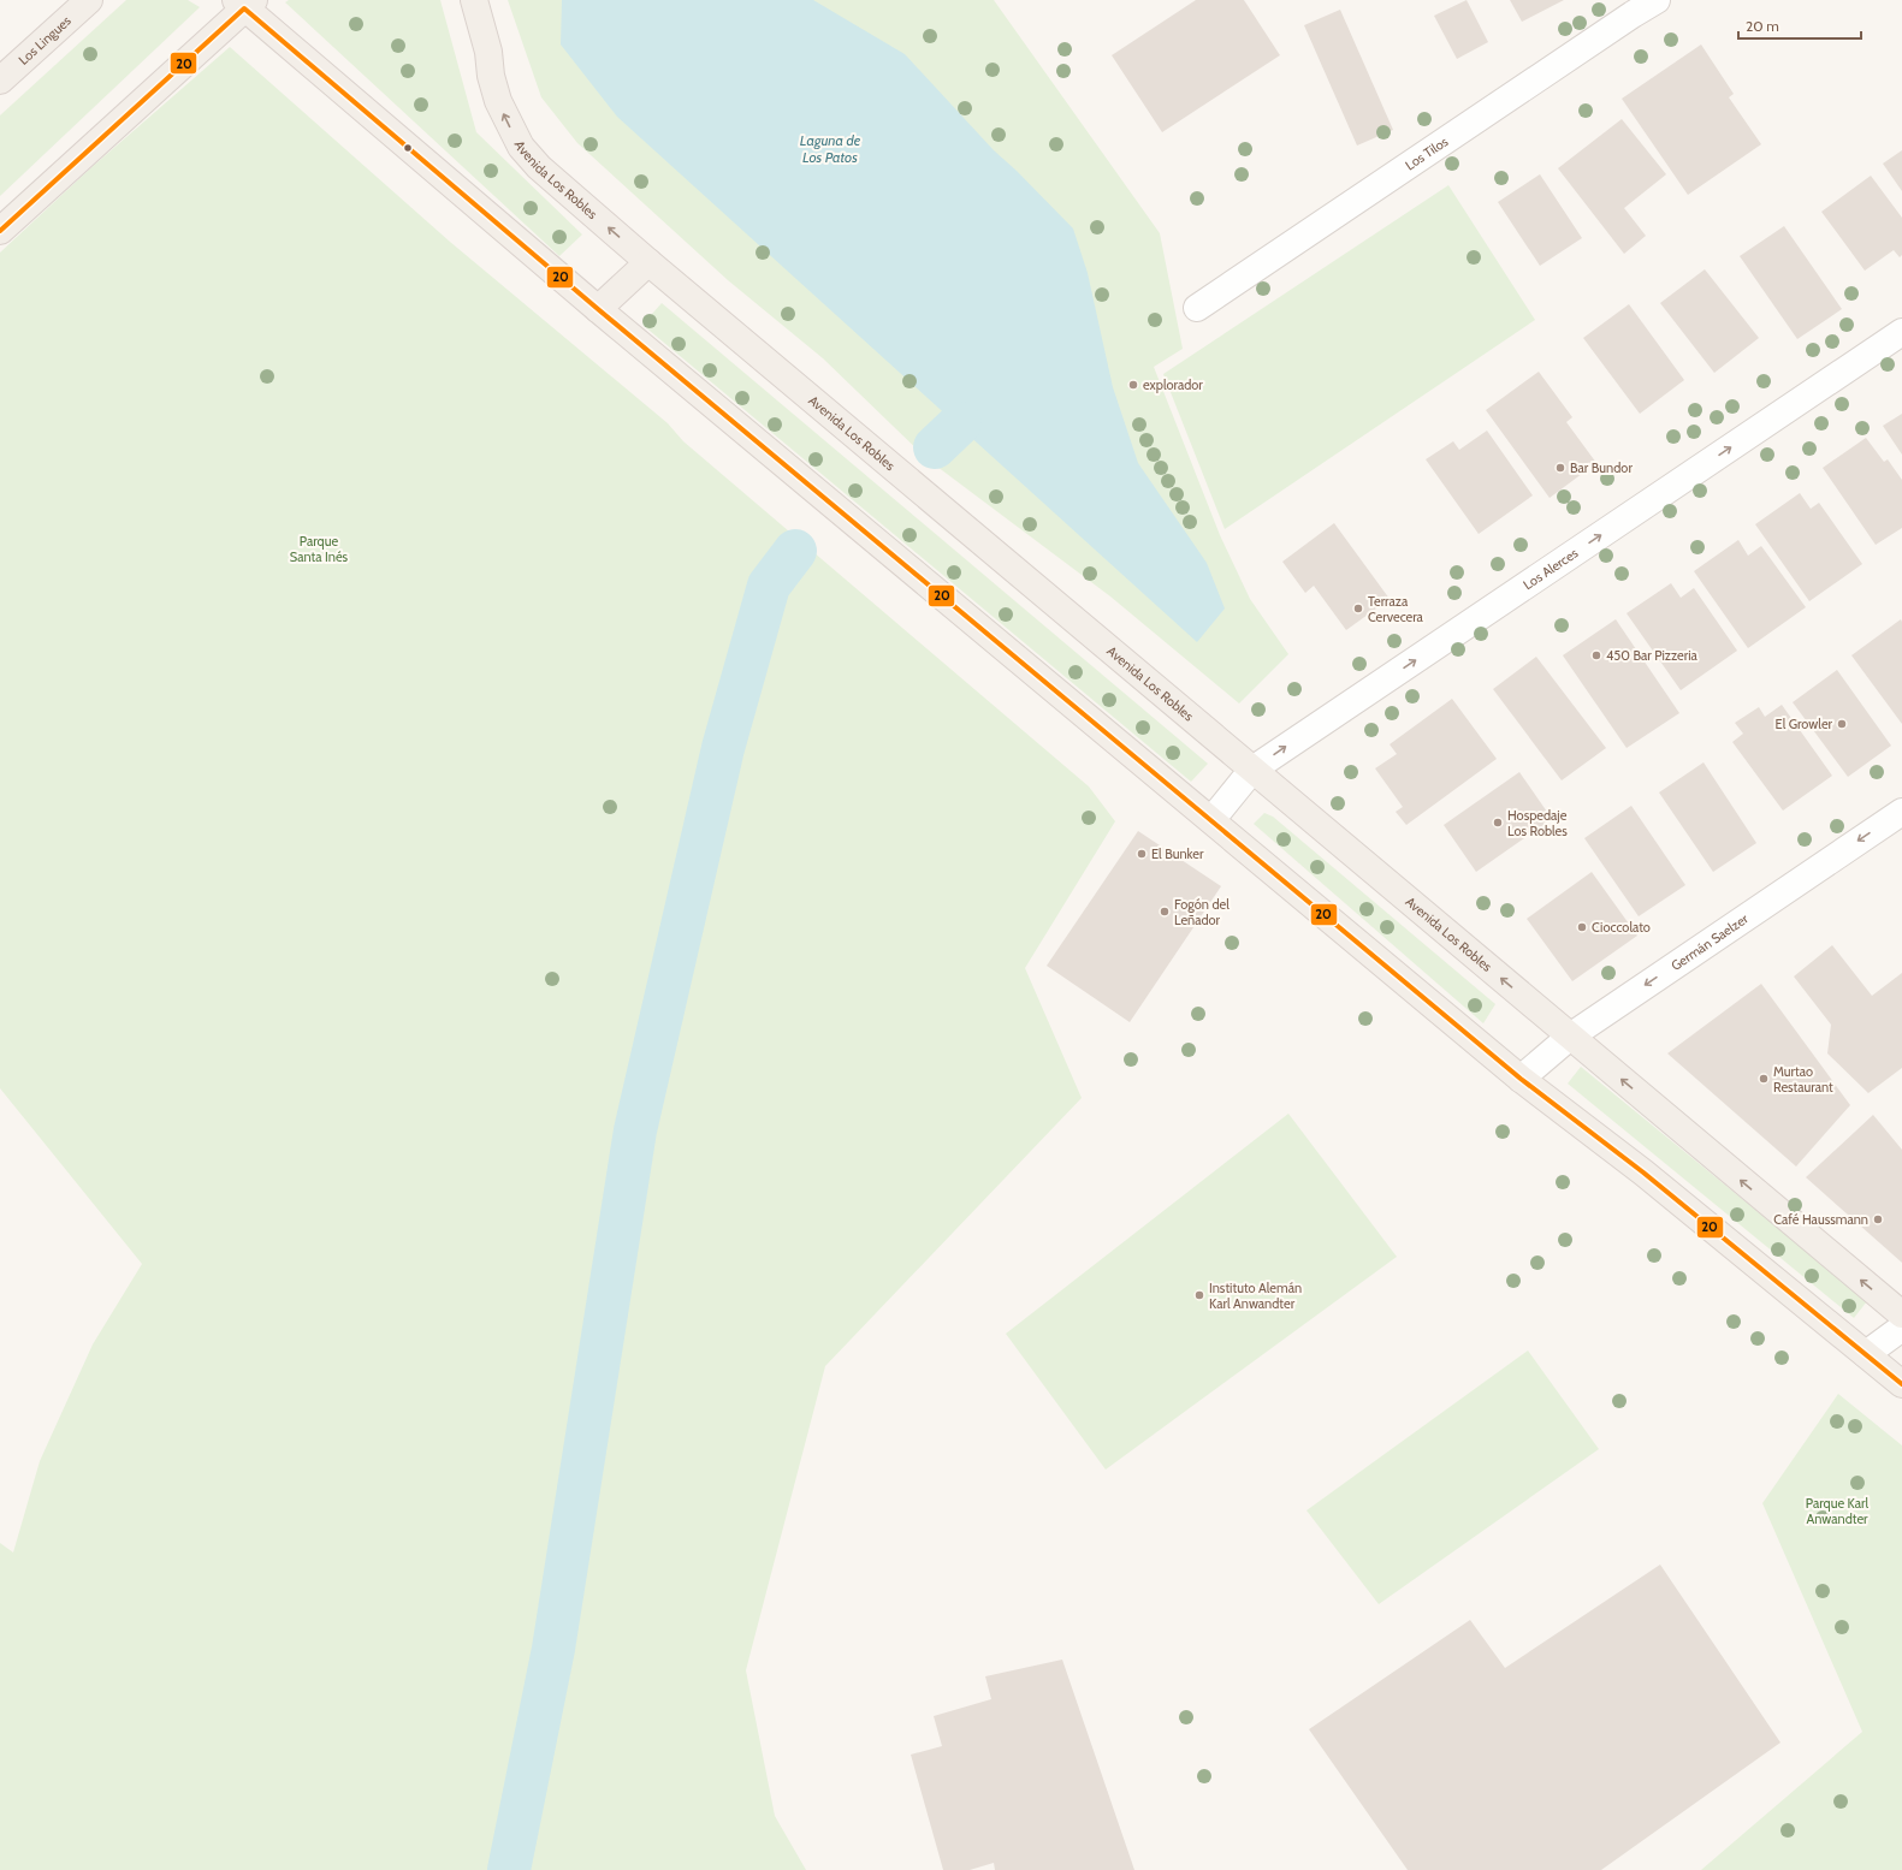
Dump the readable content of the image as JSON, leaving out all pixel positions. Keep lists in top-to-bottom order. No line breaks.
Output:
{"streets":{"main road":["Los Lingues","Avenida Los Robles"],"street":["Los Tilos","Los Alerces","Germán Saelzer"]},"crossings":[["Avenida Los Robles","Los Alerces"],["Avenida Los Robles","Germán Saelzer"]],"one_way":["Los Alerces","Germán Saelzer"],"water":["Laguna de Los Patos"],"parks":["Parque Santa Inés","Parque Karl Anwandter"],"places":["explorador","Bar Bundor","Terraza Cervecera","450 Bar Pizzeria","El Growler","Hospedaje Los Robles","El Bunker","Fogón del Leñador","Cioccolato","Murtao Restaurant","Café Haussmann","Instituto Alemán Karl Anwandter"],"lines":["transit line 20"],"scale_bar":"20 m"}
